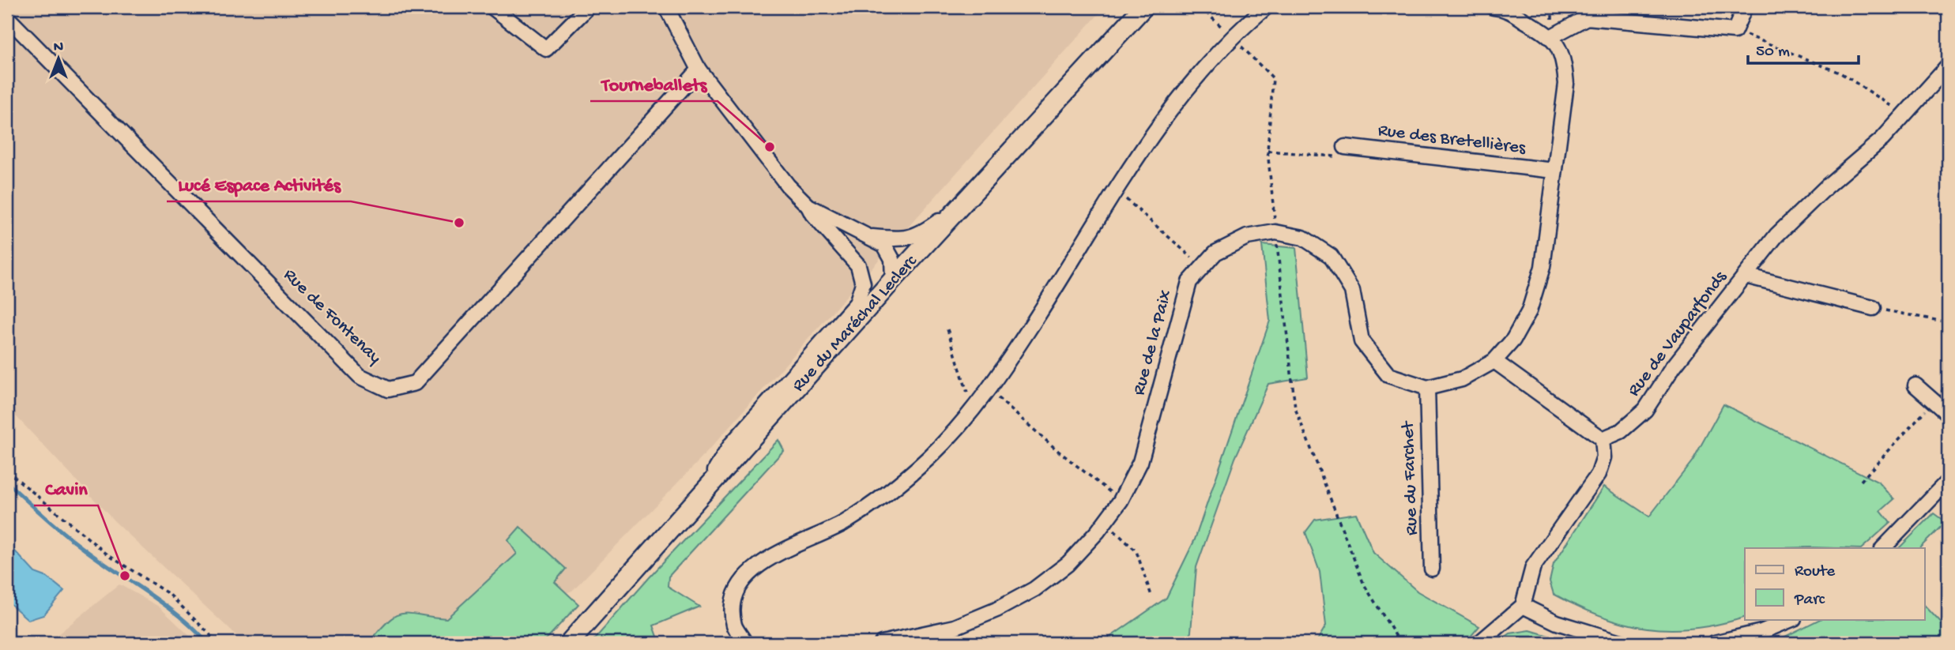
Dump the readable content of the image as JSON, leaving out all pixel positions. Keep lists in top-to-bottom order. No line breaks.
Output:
{"streets":{"main road":["Rue du Maréchal Leclerc"],"street":["Rue des Bretellières","Rue de Fontenay","Rue de Vauparfonds","Rue de la Paix","Rue du Farchet"]},"crossings":[["Rue de la Paix","Rue du Farchet"]],"places":["Tourneballets","Lucé Espace Activités","Cavin"],"legend":["Route","Parc"],"scale_bar":"50 m","north":"top"}
